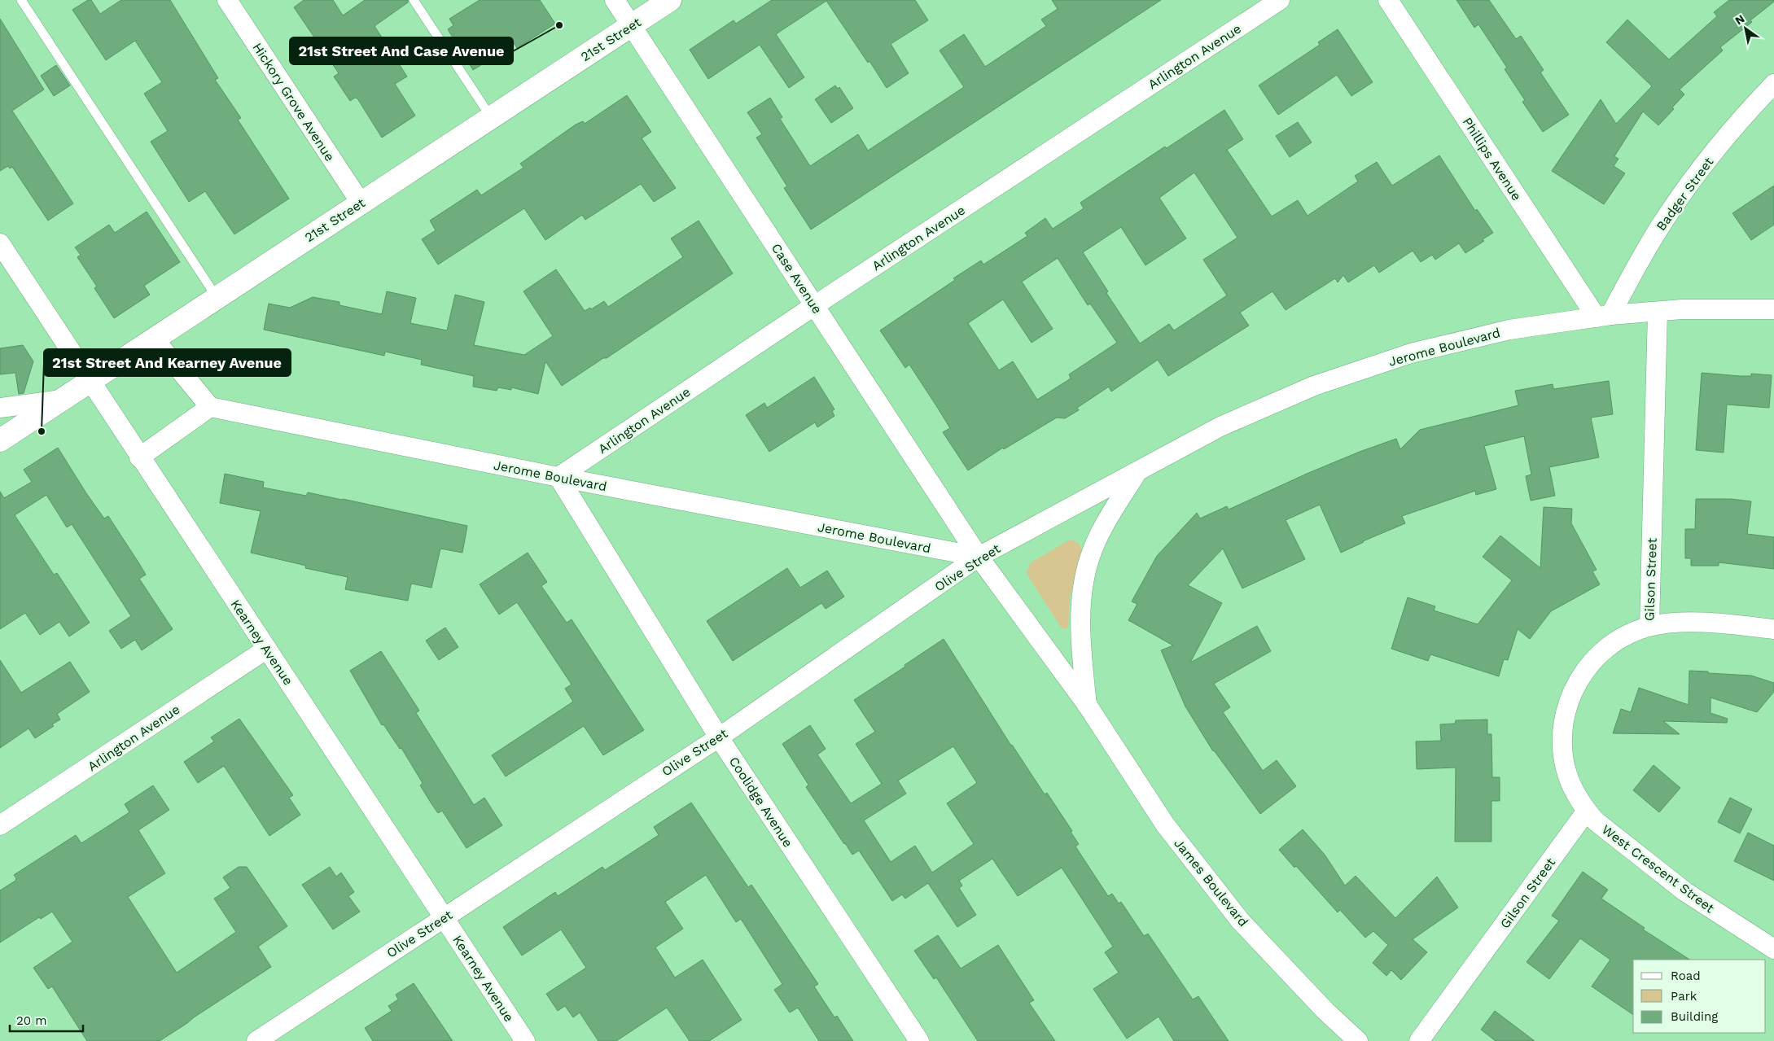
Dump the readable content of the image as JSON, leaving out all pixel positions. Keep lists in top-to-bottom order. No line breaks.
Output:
{"streets":{"street":["21st Street","Arlington Avenue","Hickory Grove Avenue","Phillips Avenue","Badger Street","Case Avenue","Jerome Boulevard","Olive Street","Gilson Street","Kearney Avenue","Coolidge Avenue","West Crescent Street","James Boulevard"]},"crossings":[["21st Street","Hickory Grove Avenue"],["21st Street","Case Avenue"],["21st Street","Kearney Avenue"],["Arlington Avenue","Case Avenue"],["Arlington Avenue","Jerome Boulevard"],["Arlington Avenue","Kearney Avenue"],["Arlington Avenue","Coolidge Avenue"],["Phillips Avenue","Badger Street"],["Phillips Avenue","Jerome Boulevard"],["Badger Street","Jerome Boulevard"],["Case Avenue","Jerome Boulevard"],["Case Avenue","Olive Street"],["Case Avenue","James Boulevard"],["Jerome Boulevard","Olive Street"],["Jerome Boulevard","Gilson Street"],["Jerome Boulevard","Coolidge Avenue"],["Jerome Boulevard","James Boulevard"],["Olive Street","Kearney Avenue"],["Olive Street","Coolidge Avenue"],["Olive Street","James Boulevard"],["Gilson Street","West Crescent Street"]],"places":["21st Street And Case Avenue","21st Street And Kearney Avenue"],"legend":["Road","Park","Building"],"scale_bar":"20 m","north":"top left"}
